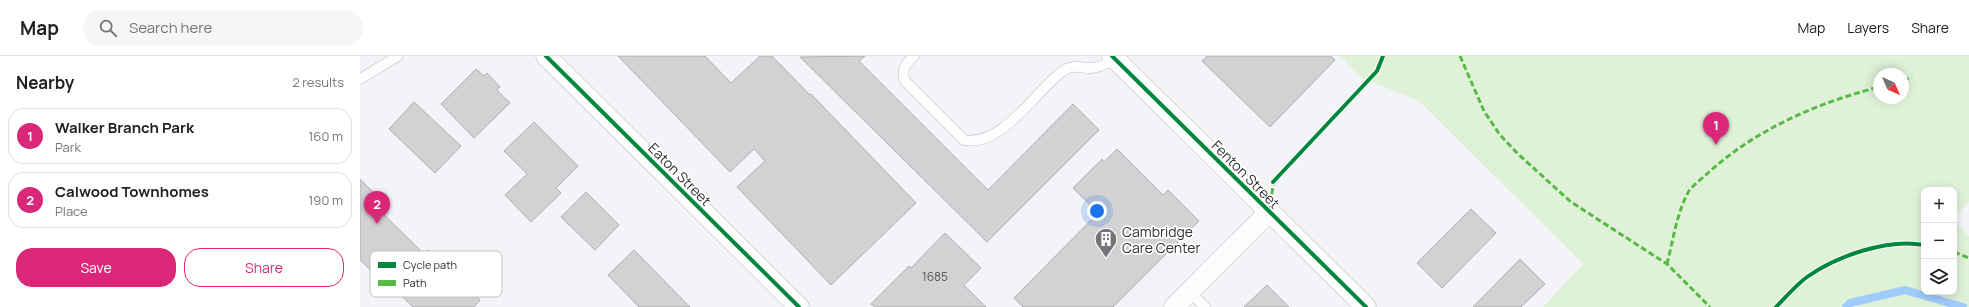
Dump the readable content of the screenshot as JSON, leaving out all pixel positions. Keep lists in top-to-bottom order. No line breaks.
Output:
{"streets":{"street":["Eaton Street","Fenton Street"]},"places":{"building":["Cambridge Care Center"]},"house_numbers":["1685"],"legend":["Cycle path","Path"],"north":"bottom right","page":{"header":"Map","search":"Search here","nav":["Map","Layers","Share"],"heading":["Nearby","2 results"],"list":[{"mark":"1","name":"Walker Branch Park","note":"Park","value":"160 m"},{"mark":"2","name":"Calwood Townhomes","note":"Place","value":"190 m"}],"pins":["1","2"],"map_buttons":["+","−"],"buttons":["Save","Share"]}}
